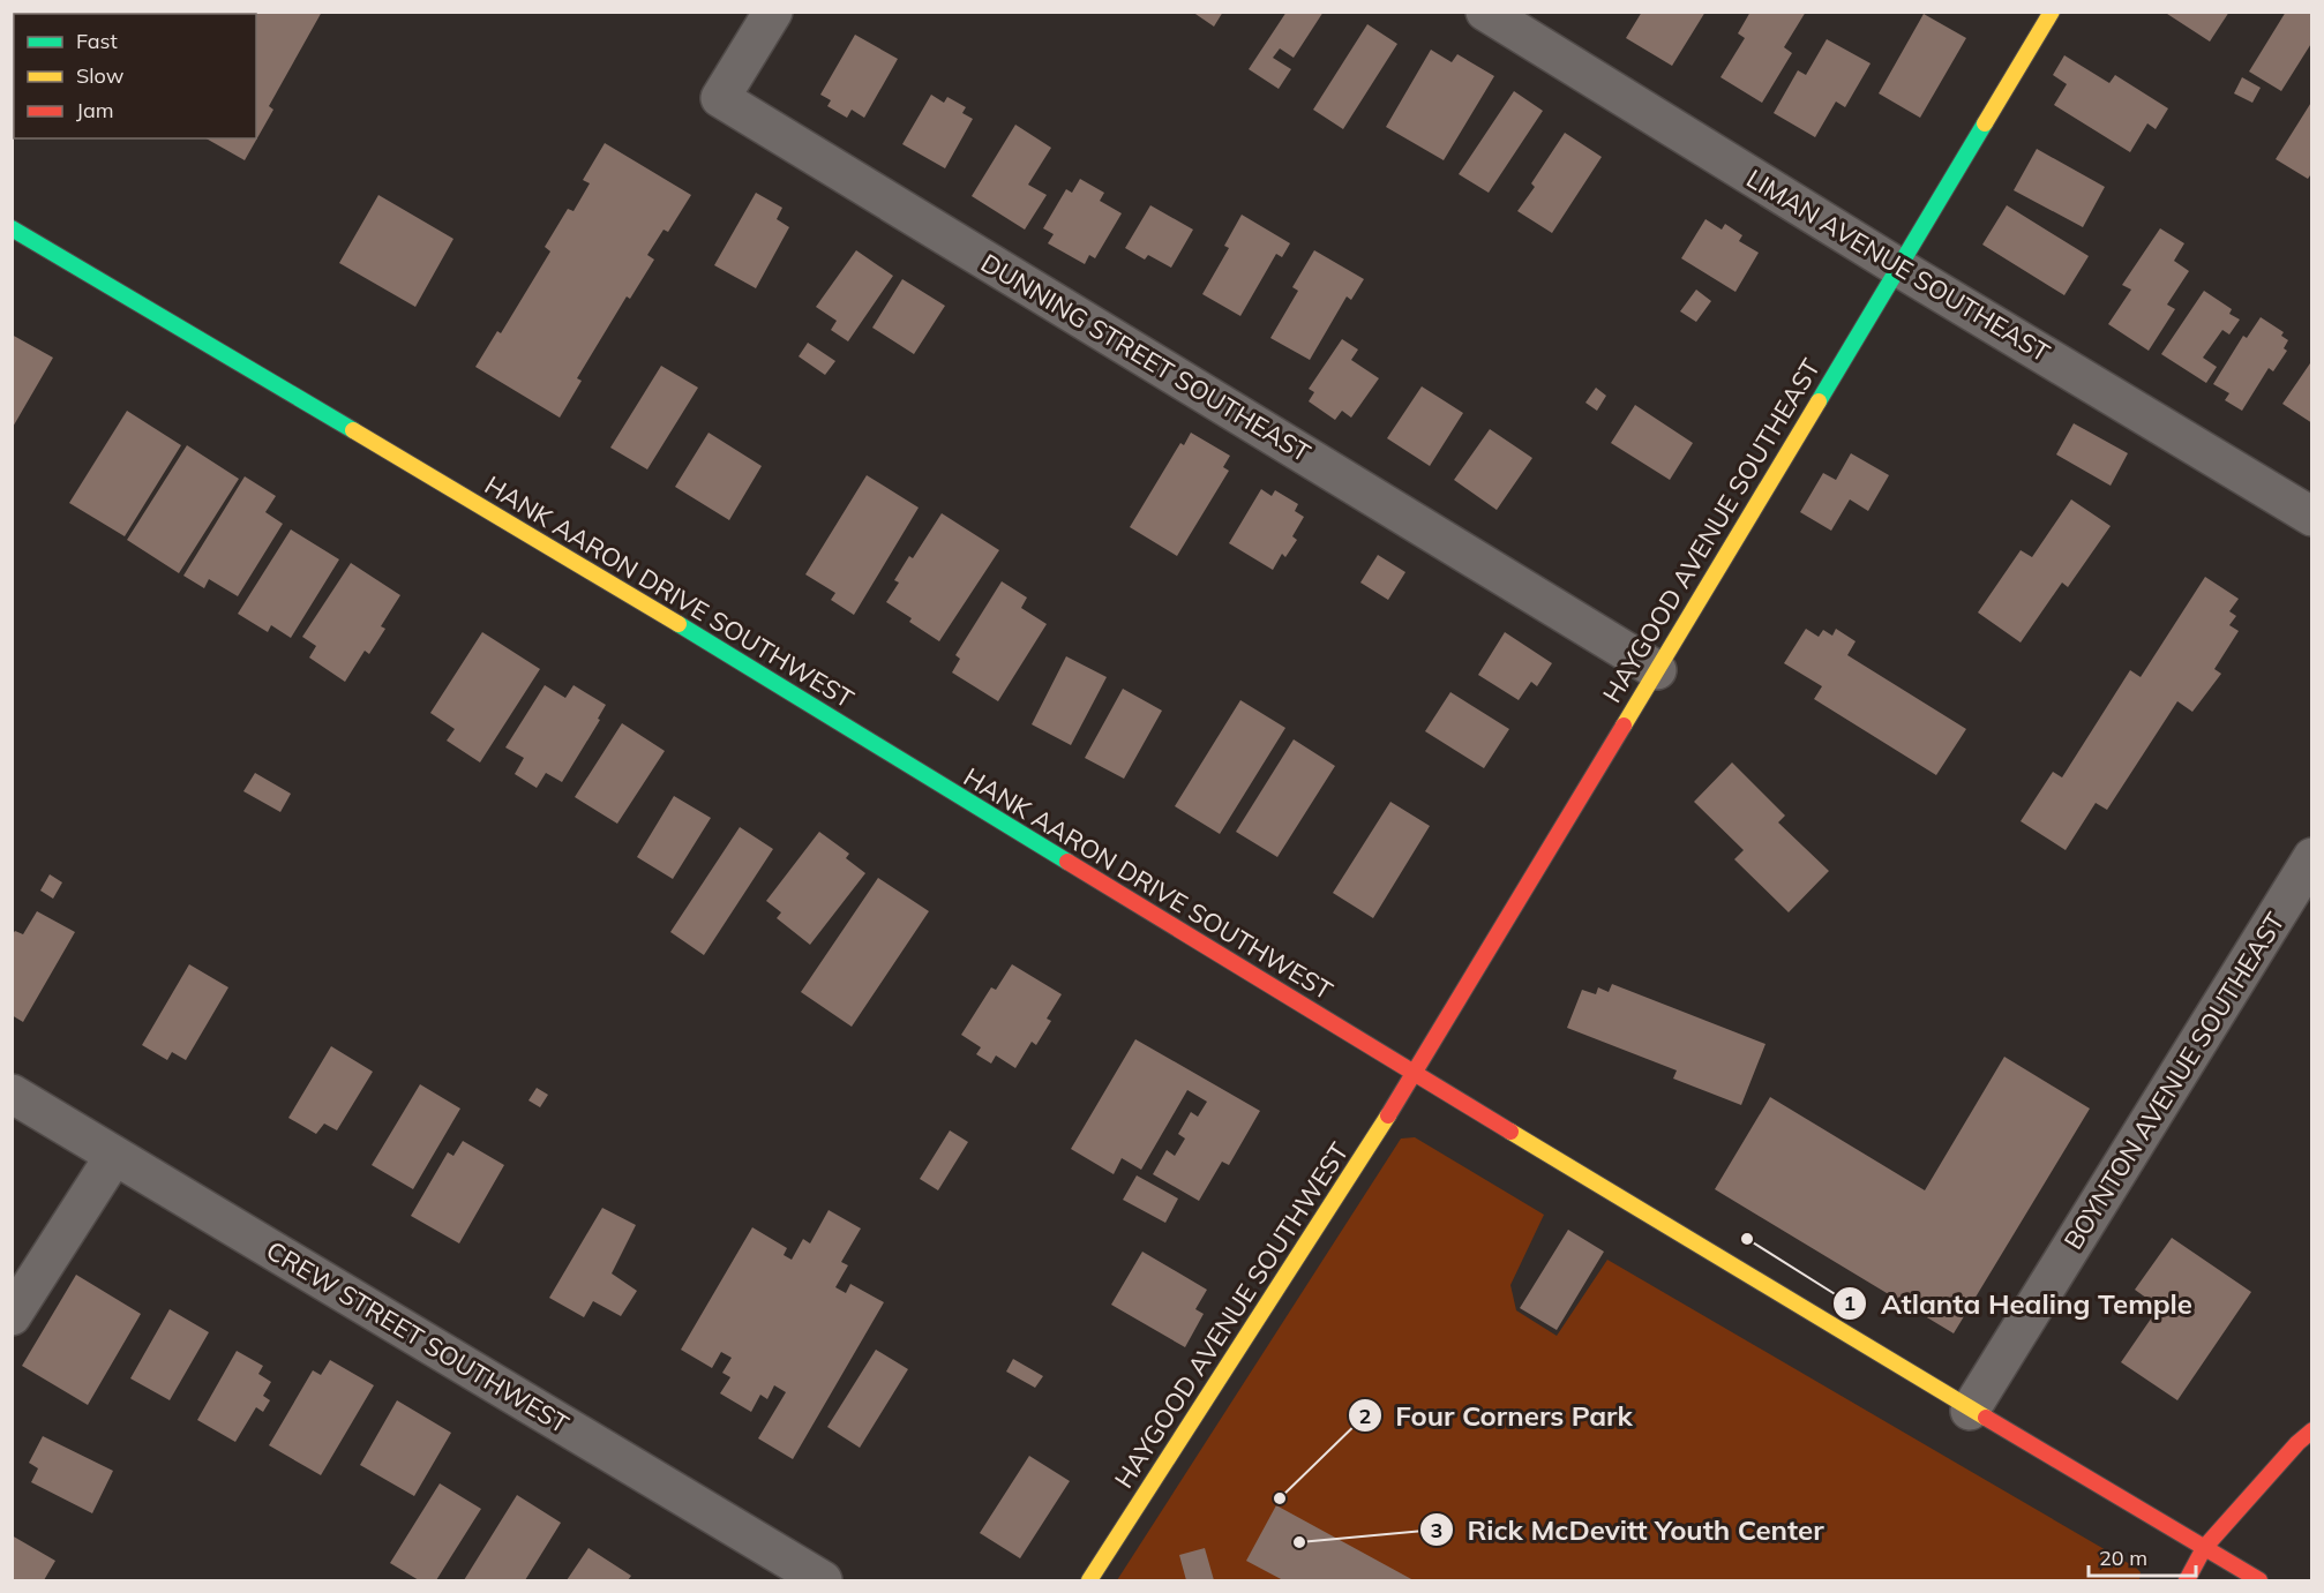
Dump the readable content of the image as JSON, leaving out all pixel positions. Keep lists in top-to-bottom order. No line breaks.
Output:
{"streets":{"main road":["HAYGOOD AVENUE SOUTHEAST","HANK AARON DRIVE SOUTHWEST","HAYGOOD AVENUE SOUTHWEST"],"street":["LIMAN AVENUE SOUTHEAST","DUNNING STREET SOUTHEAST","BOYNTON AVENUE SOUTHEAST","CREW STREET SOUTHWEST"]},"crossings":[["LIMAN AVENUE SOUTHEAST","HAYGOOD AVENUE SOUTHEAST"],["DUNNING STREET SOUTHEAST","HAYGOOD AVENUE SOUTHEAST"],["HAYGOOD AVENUE SOUTHEAST","HANK AARON DRIVE SOUTHWEST"],["HAYGOOD AVENUE SOUTHEAST","HAYGOOD AVENUE SOUTHWEST"],["HANK AARON DRIVE SOUTHWEST","BOYNTON AVENUE SOUTHEAST"],["HANK AARON DRIVE SOUTHWEST","HAYGOOD AVENUE SOUTHWEST"]],"places":["Atlanta Healing Temple","Four Corners Park","Rick McDevitt Youth Center"],"legend":["Fast","Slow","Jam"],"scale_bar":"20 m"}
